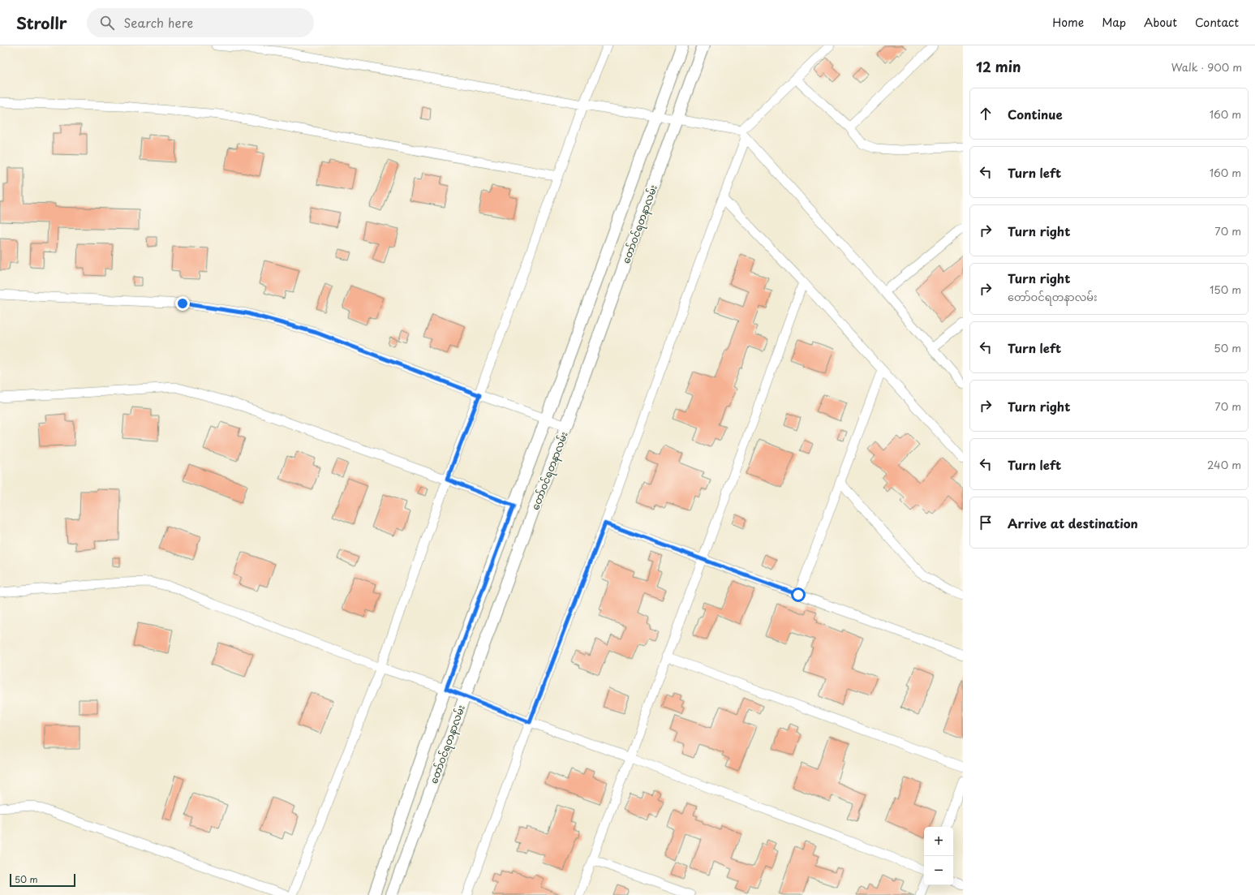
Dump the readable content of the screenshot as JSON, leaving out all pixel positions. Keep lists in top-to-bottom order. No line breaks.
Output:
{"streets":{"main road":["တော်ဝင်ရတနာလမ်း"]},"scale_bar":"50 m","page":{"header":"Strollr","search":"Search here","nav":["Home","Map","About","Contact"],"heading":["12 min","Walk · 900 m"],"list":[["Continue","160 m"],["Turn left","160 m"],["Turn right","70 m"],["Turn right","တော်ဝင်ရတနာလမ်း","150 m"],["Turn left","50 m"],["Turn right","70 m"],["Turn left","240 m"],"Arrive at destination"],"map_buttons":["+","−"],"scale":"50 m"}}
